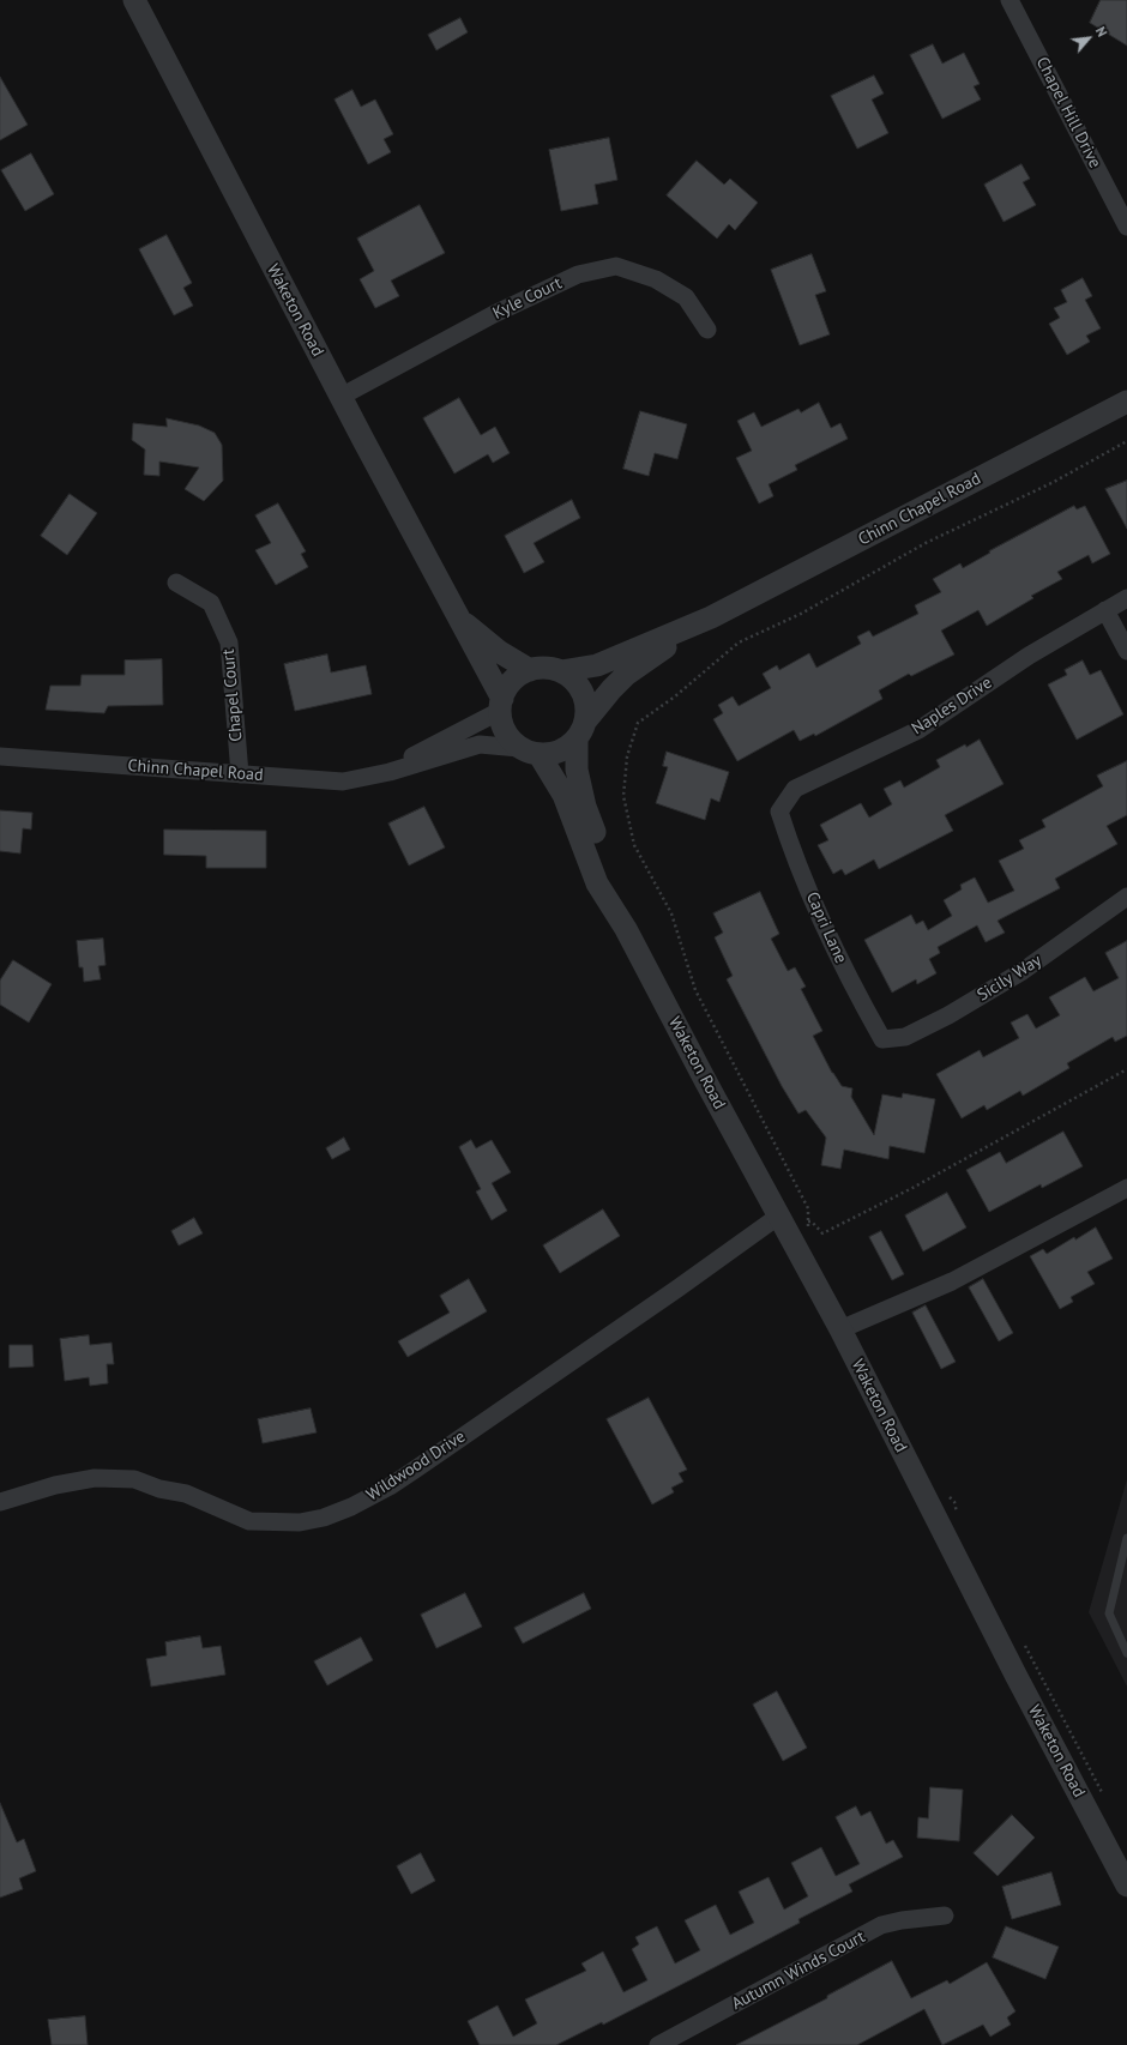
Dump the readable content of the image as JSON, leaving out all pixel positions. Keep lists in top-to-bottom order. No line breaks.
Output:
{"streets":{"street":["Chapel Hill Drive","Kyle Court","Waketon Road","Chinn Chapel Road","Chapel Court","Naples Drive","Capri Lane","Sicily Way","Wildwood Drive","Autumn Winds Court"]},"crossings":[["Kyle Court","Waketon Road"],["Waketon Road","Chinn Chapel Road"],["Waketon Road","Wildwood Drive"],["Chinn Chapel Road","Chapel Court"],["Naples Drive","Capri Lane"],["Capri Lane","Sicily Way"]],"north":"top right"}
